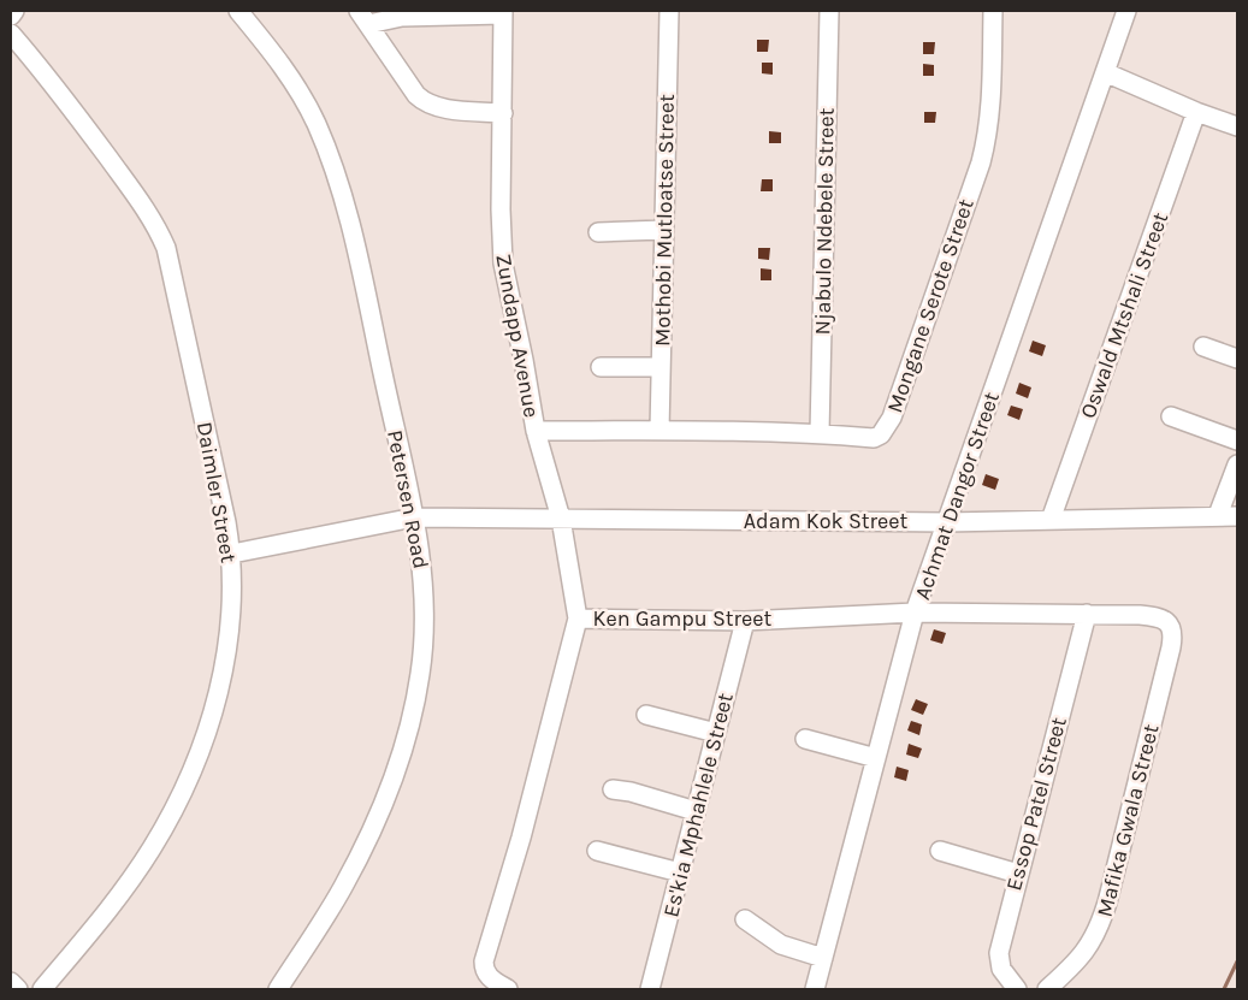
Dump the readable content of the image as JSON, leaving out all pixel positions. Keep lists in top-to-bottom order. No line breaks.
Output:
{"streets":{"street":["Mothobi Mutloatse Street","Njabulo Ndebele Street","Mongane Serote Street","Oswald Mtshali Street","Zundapp Avenue","Daimler Street","Achmat Dangor Street","Petersen Road","Adam Kok Street","Ken Gampu Street","Essop Patel Street","Es'kia Mphahlele Street","Mafika Gwala Street"]},"crossings":[["Mothobi Mutloatse Street","Mongane Serote Street"],["Njabulo Ndebele Street","Mongane Serote Street"],["Mongane Serote Street","Zundapp Avenue"],["Oswald Mtshali Street","Adam Kok Street"],["Zundapp Avenue","Adam Kok Street"],["Zundapp Avenue","Ken Gampu Street"],["Daimler Street","Adam Kok Street"],["Achmat Dangor Street","Adam Kok Street"],["Achmat Dangor Street","Ken Gampu Street"],["Petersen Road","Adam Kok Street"],["Ken Gampu Street","Essop Patel Street"],["Ken Gampu Street","Es'kia Mphahlele Street"],["Ken Gampu Street","Mafika Gwala Street"]]}
